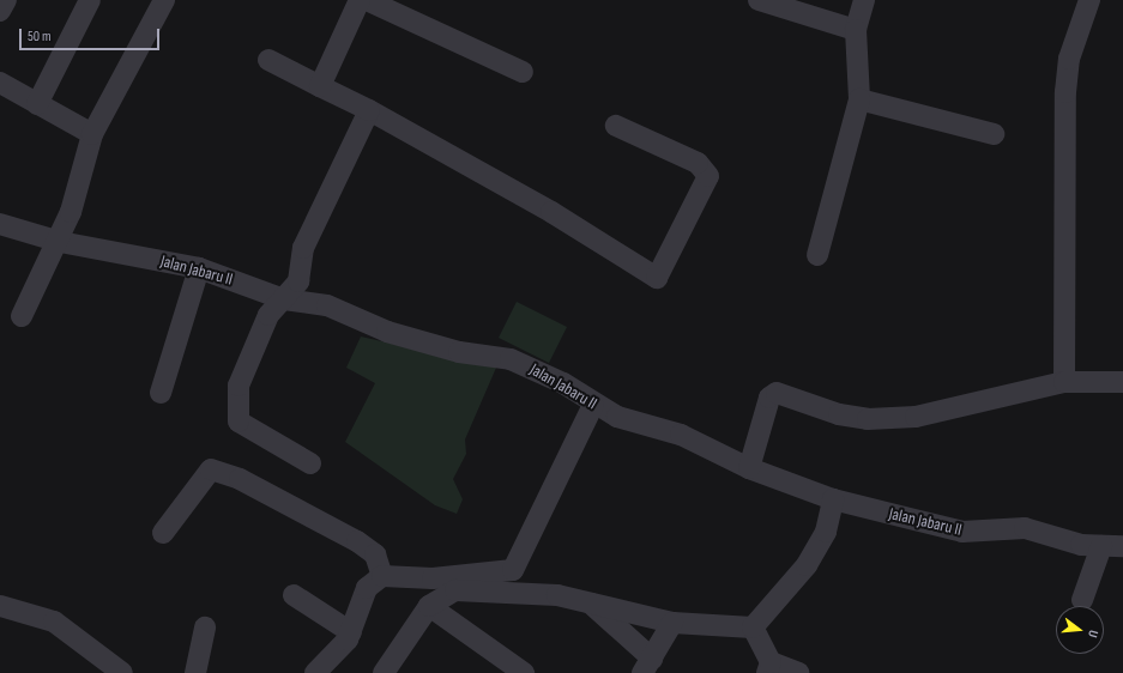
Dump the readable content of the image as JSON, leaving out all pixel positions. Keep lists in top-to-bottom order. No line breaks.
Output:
{"streets":{"street":["Jalan Jabaru II"]},"scale_bar":"50 m","north":"right"}
